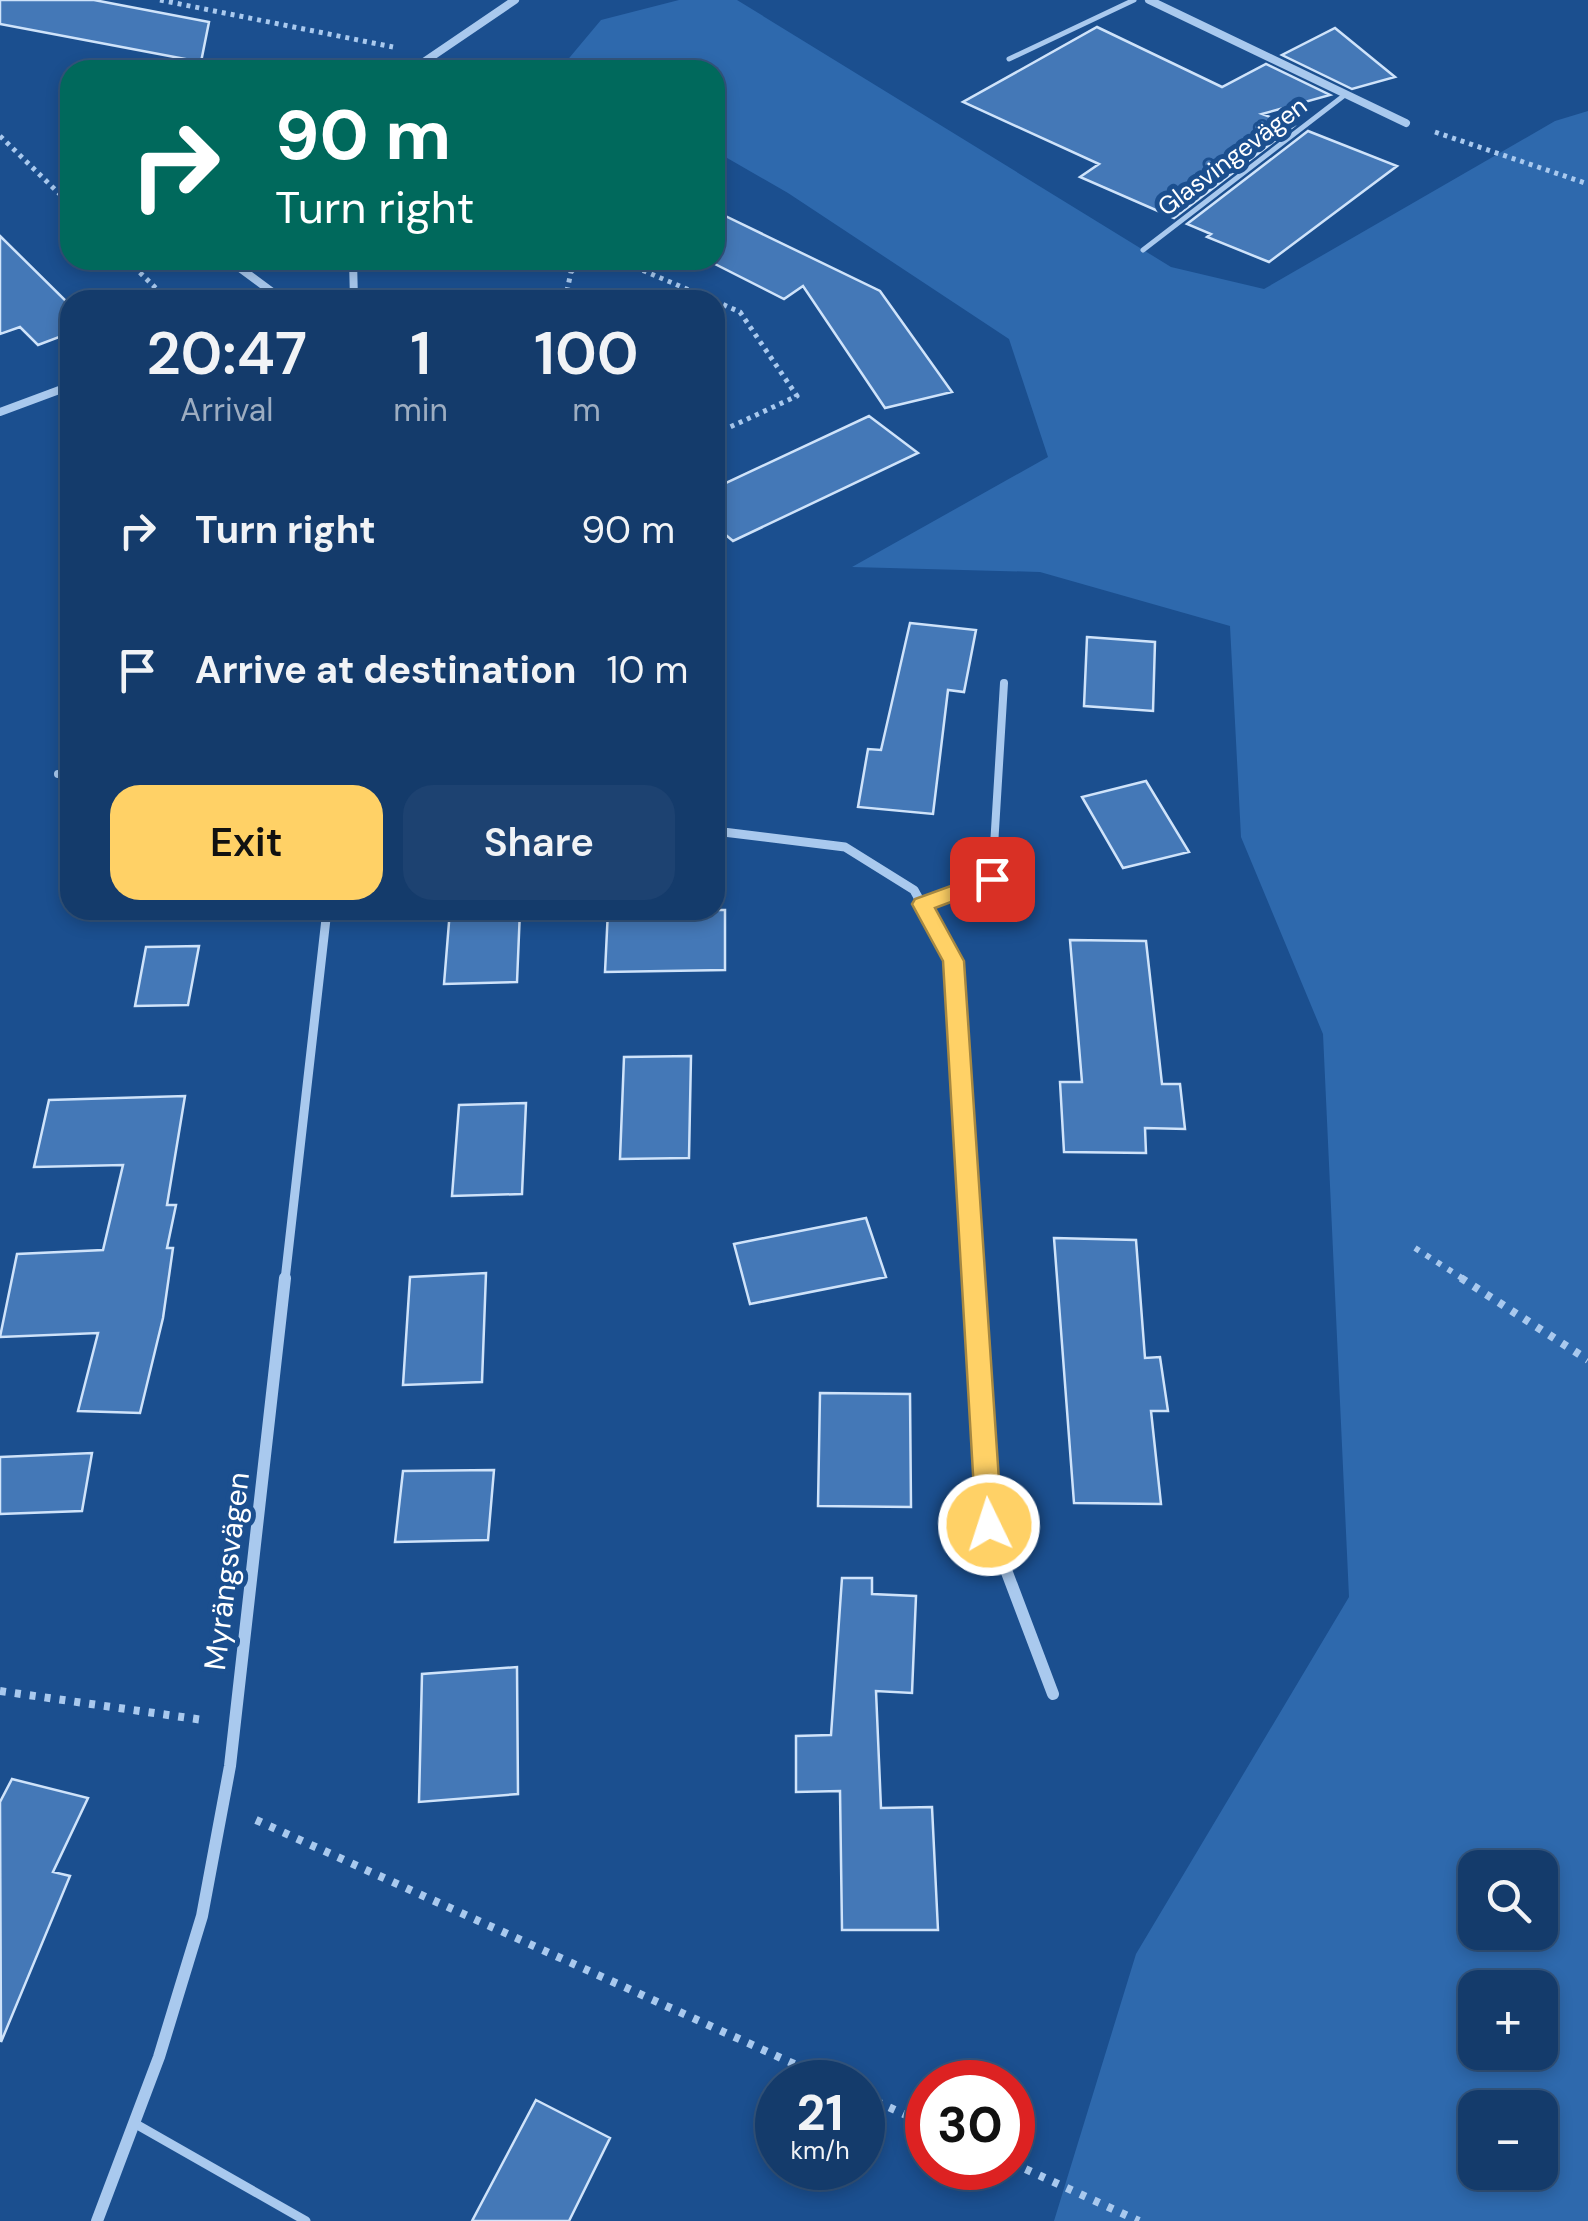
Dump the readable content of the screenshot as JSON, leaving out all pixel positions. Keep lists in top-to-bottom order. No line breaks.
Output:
{"streets":{"street":["Glasvingevägen","Myrängsvägen"]},"page":{"turn":["90 m","Turn right"],"eta":["20:47","Arrival","1","min","100","m"],"list":[{"name":"Turn right","value":"90 m"},{"name":"Arrive at destination","value":"10 m"}],"buttons":["Exit","Share"],"map_buttons":["+","−"],"speed":"21 km/h","limit":"30"}}
